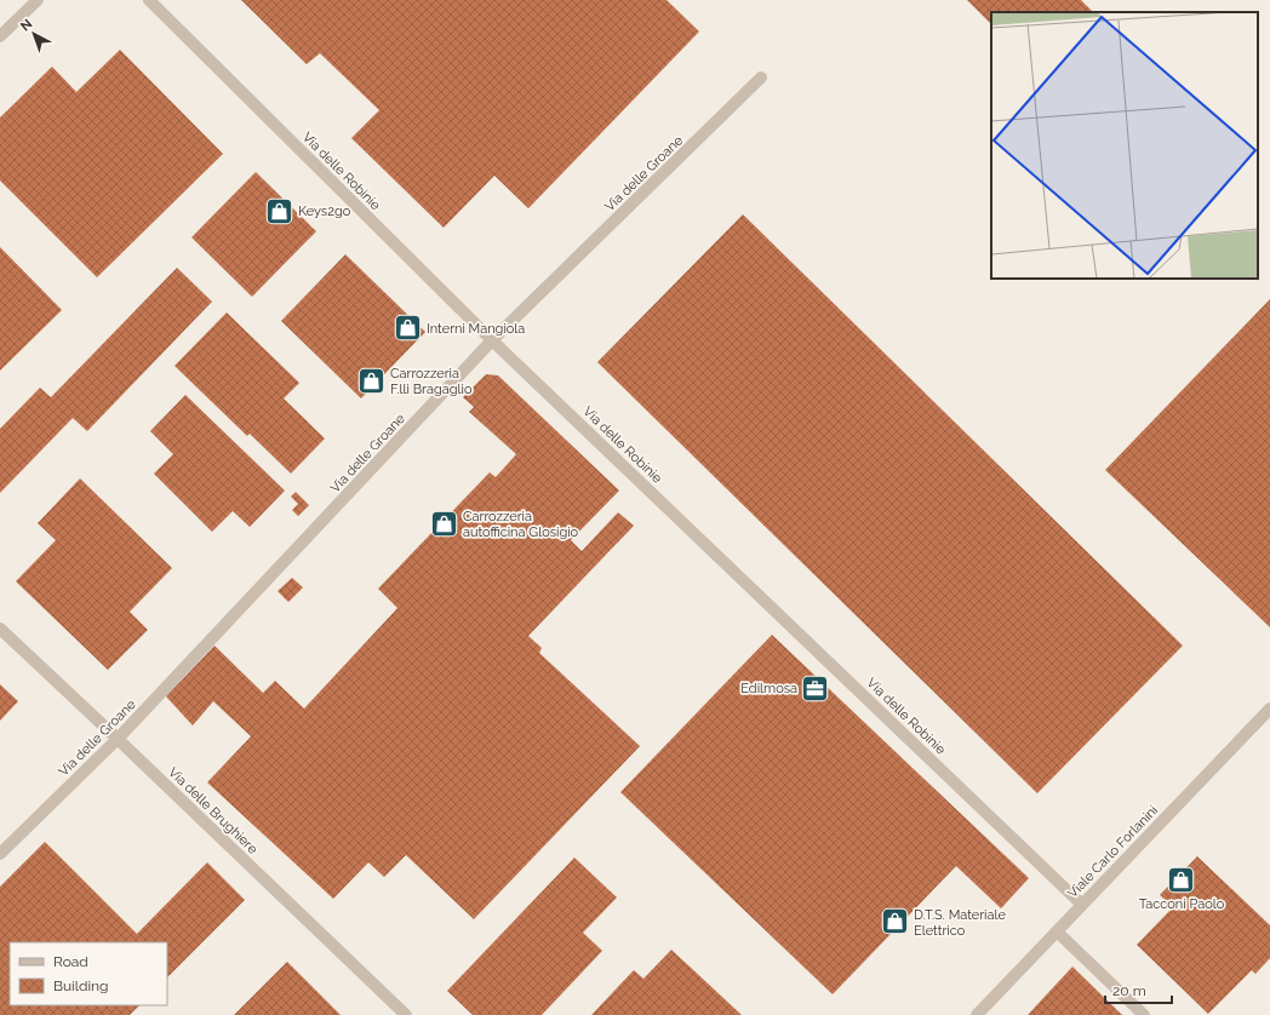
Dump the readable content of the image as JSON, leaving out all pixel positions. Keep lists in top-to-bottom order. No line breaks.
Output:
{"streets":{"street":["Via delle Robinie","Via delle Groane","Via delle Brughiere","Viale Carlo Forlanini"]},"crossings":[["Via delle Robinie","Via delle Groane"],["Via delle Robinie","Viale Carlo Forlanini"],["Via delle Groane","Via delle Brughiere"]],"places":{"shop":["Keys2go","Interni Mangiola","Carrozzeria F.lli Bragaglio","Carrozzeria autofficina Glosigio","Tacconi Paolo","D.T.S. Materiale Elettrico"],"office":["Edilmosa"]},"legend":["Road","Building"],"scale_bar":"20 m","north":"top left"}
